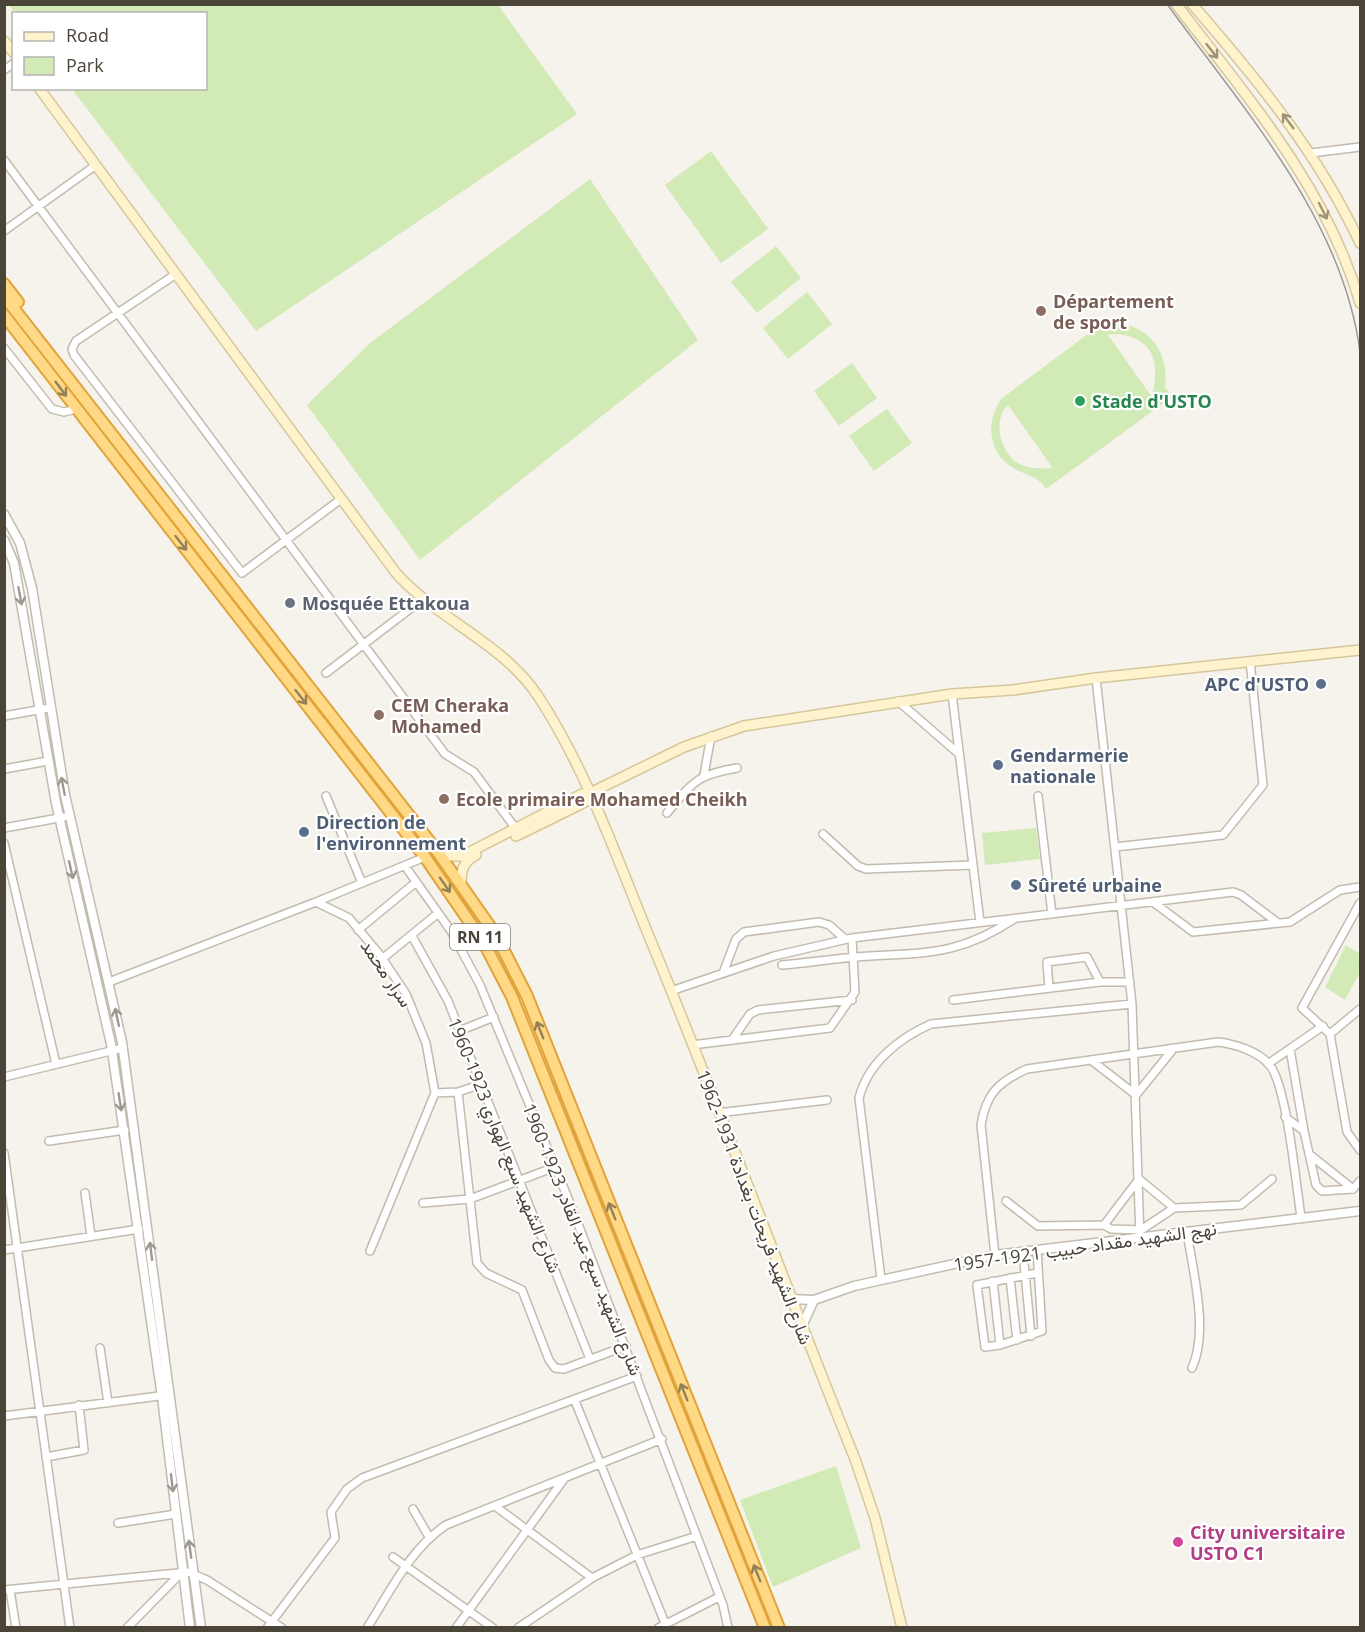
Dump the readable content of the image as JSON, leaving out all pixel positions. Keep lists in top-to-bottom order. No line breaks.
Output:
{"streets":{"highway":["RN 11"],"main road":["شارع الشهيد فريحات بغدادة 1931-1962"],"street":["سرار محمد","شارع الشهيد سبع الهواري 1923-1960","شارع الشهيد سبع عبد القادر 1923-1960","نهج الشهيد مقداد حبيب 1921-1957"]},"crossings":[["شارع الشهيد فريحات بغدادة 1931-1962","نهج الشهيد مقداد حبيب 1921-1957"]],"places":["Département de sport","Stade d'USTO","Mosquée Ettakoua","APC d'USTO","CEM Cheraka Mohamed","Gendarmerie nationale","Ecole primaire Mohamed Cheikh","Direction de l'environnement","Sûreté urbaine","City universitaire USTO C1"],"legend":["Road","Park"]}
